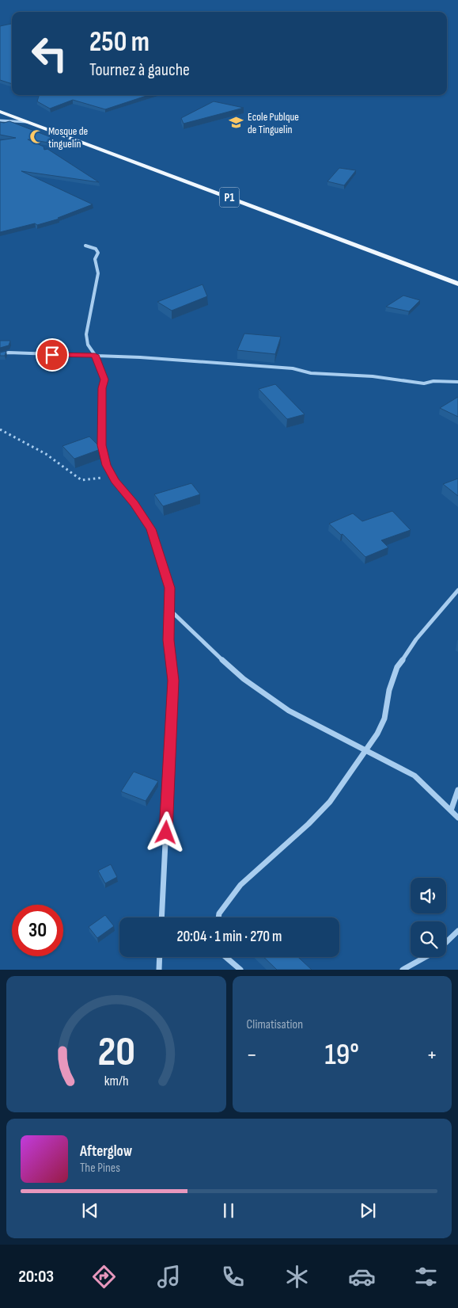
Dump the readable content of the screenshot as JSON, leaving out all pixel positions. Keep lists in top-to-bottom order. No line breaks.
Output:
{"streets":{"main road":["P1"]},"places":{"school or university":["Ecole Publque de Tinguelin"],"mosque":["Mosque de tinguelin"]},"page":{"turn":["250 m","Tournez à gauche"],"limit":"30","trip":"20:04 · 1 min · 270 m","tile":"Climatisation","heat":["−","19°","+"],"song":["Afterglow","The Pines"],"tabs":"20:03","gauge":["20","km/h"]}}
